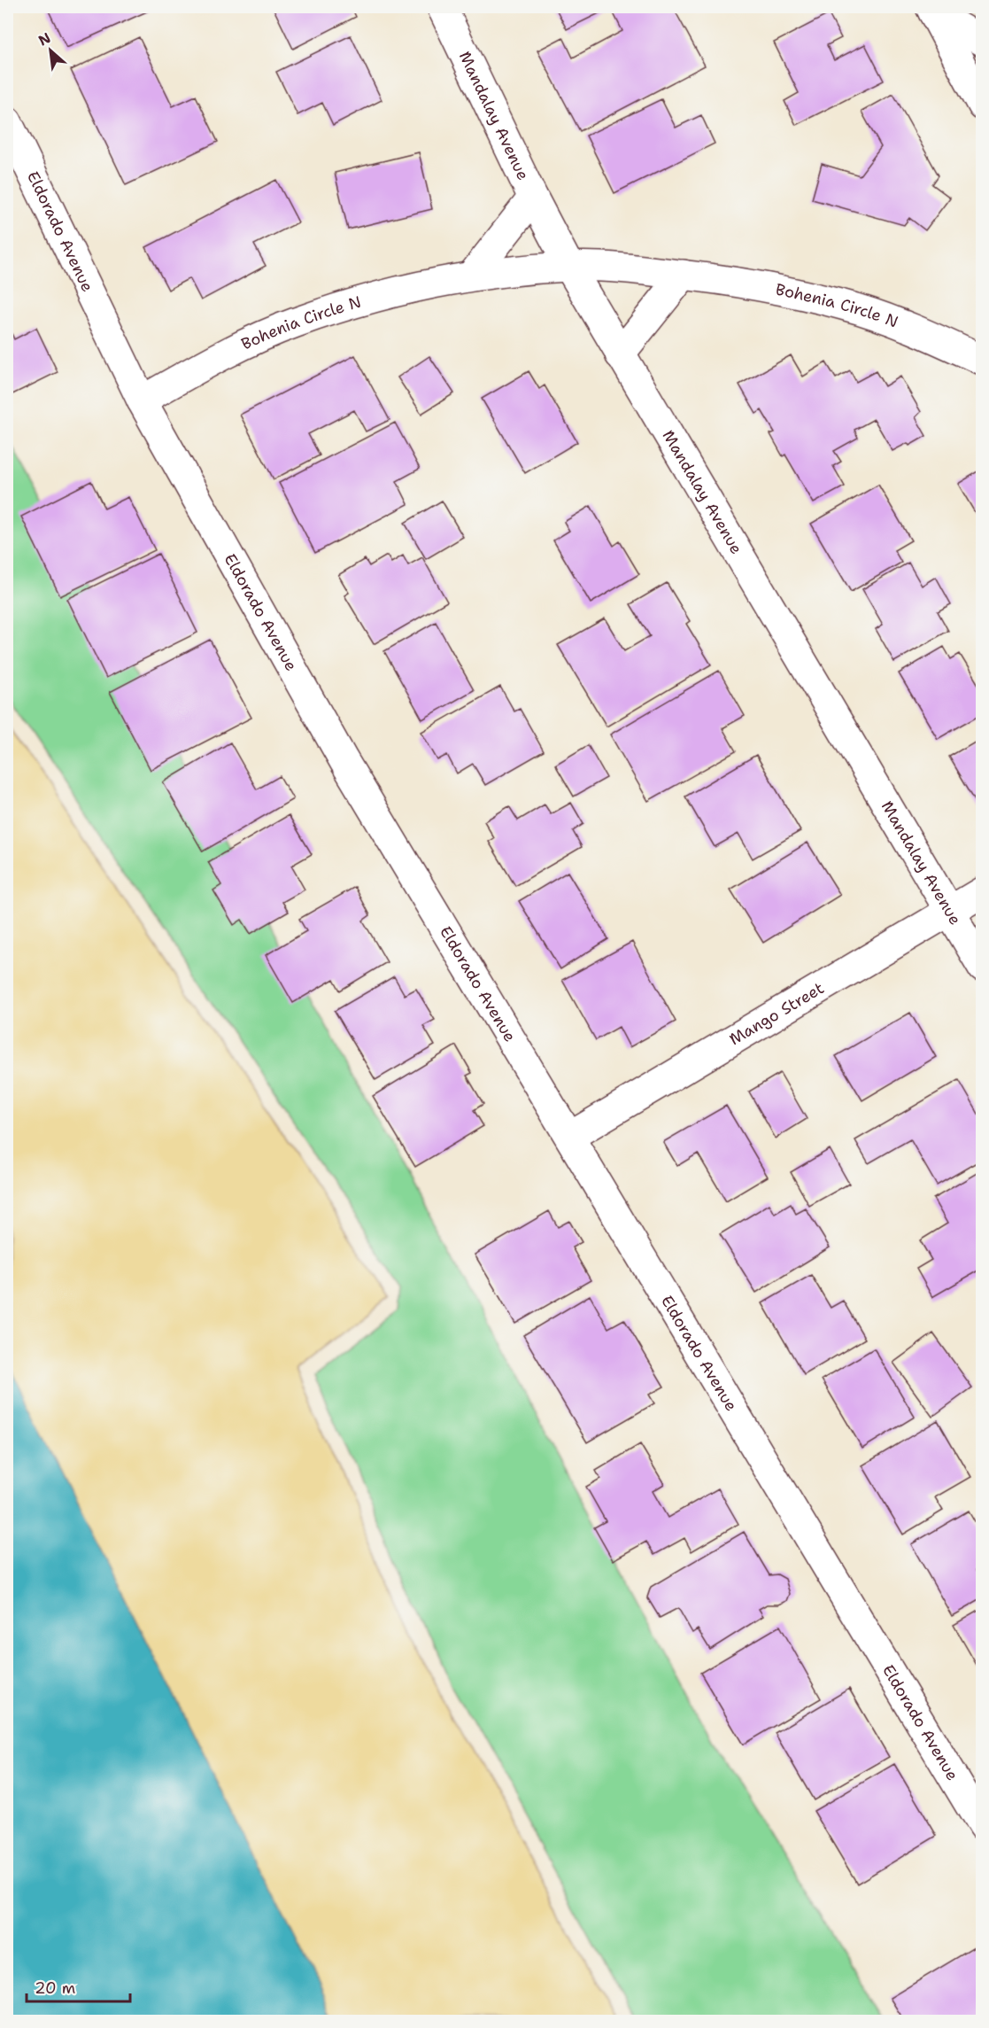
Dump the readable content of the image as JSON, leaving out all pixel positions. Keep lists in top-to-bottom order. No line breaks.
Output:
{"streets":{"street":["Mandalay Avenue","Eldorado Avenue","Bohenia Circle N","Mango Street"]},"crossings":[["Mandalay Avenue","Bohenia Circle N"],["Mandalay Avenue","Mango Street"],["Eldorado Avenue","Bohenia Circle N"],["Eldorado Avenue","Mango Street"]],"scale_bar":"20 m","north":"top left"}
